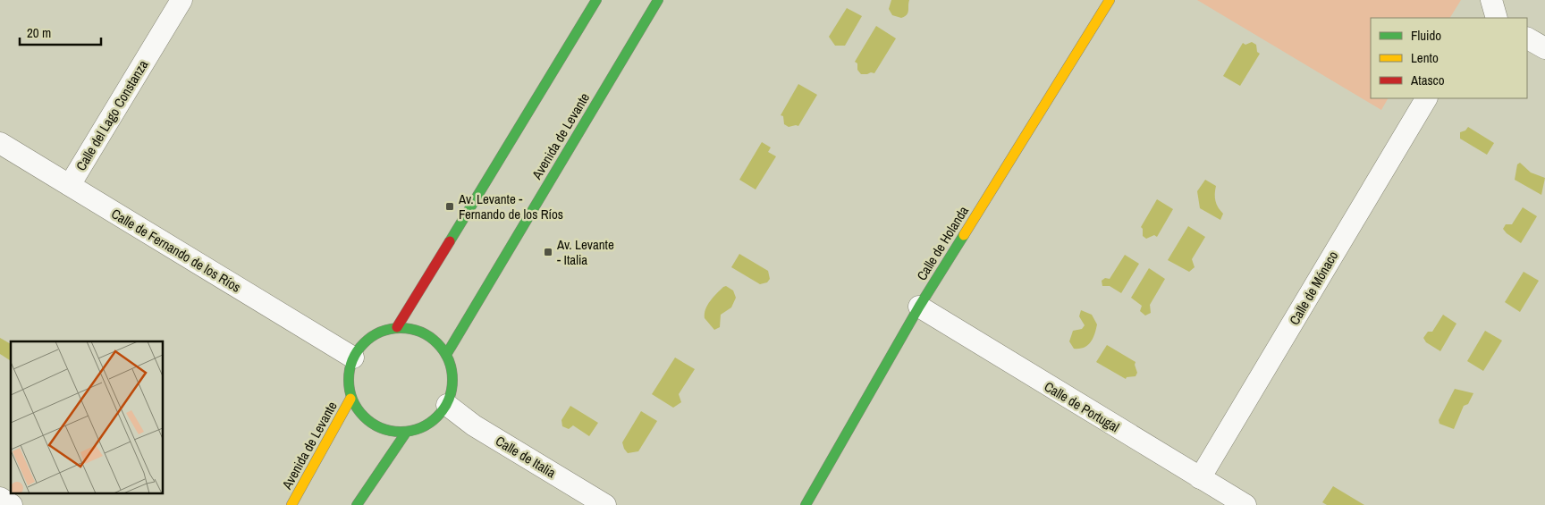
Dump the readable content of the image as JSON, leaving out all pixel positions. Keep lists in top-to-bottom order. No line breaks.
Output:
{"streets":{"street":["Calle del Lago Constanza","Avenida de Levante","Calle de Holanda","Calle de Fernando de los Ríos","Calle de Mónaco","Calle de Portugal","Calle de Italia"]},"crossings":[["Calle del Lago Constanza","Calle de Fernando de los Ríos"],["Avenida de Levante","Calle de Fernando de los Ríos"],["Avenida de Levante","Calle de Italia"],["Calle de Holanda","Calle de Portugal"],["Calle de Fernando de los Ríos","Calle de Italia"],["Calle de Mónaco","Calle de Portugal"]],"places":{"transit":["Av. Levante - Fernando de los Ríos","Av. Levante - Italia"]},"legend":["Fluido","Lento","Atasco"],"scale_bar":"20 m"}
